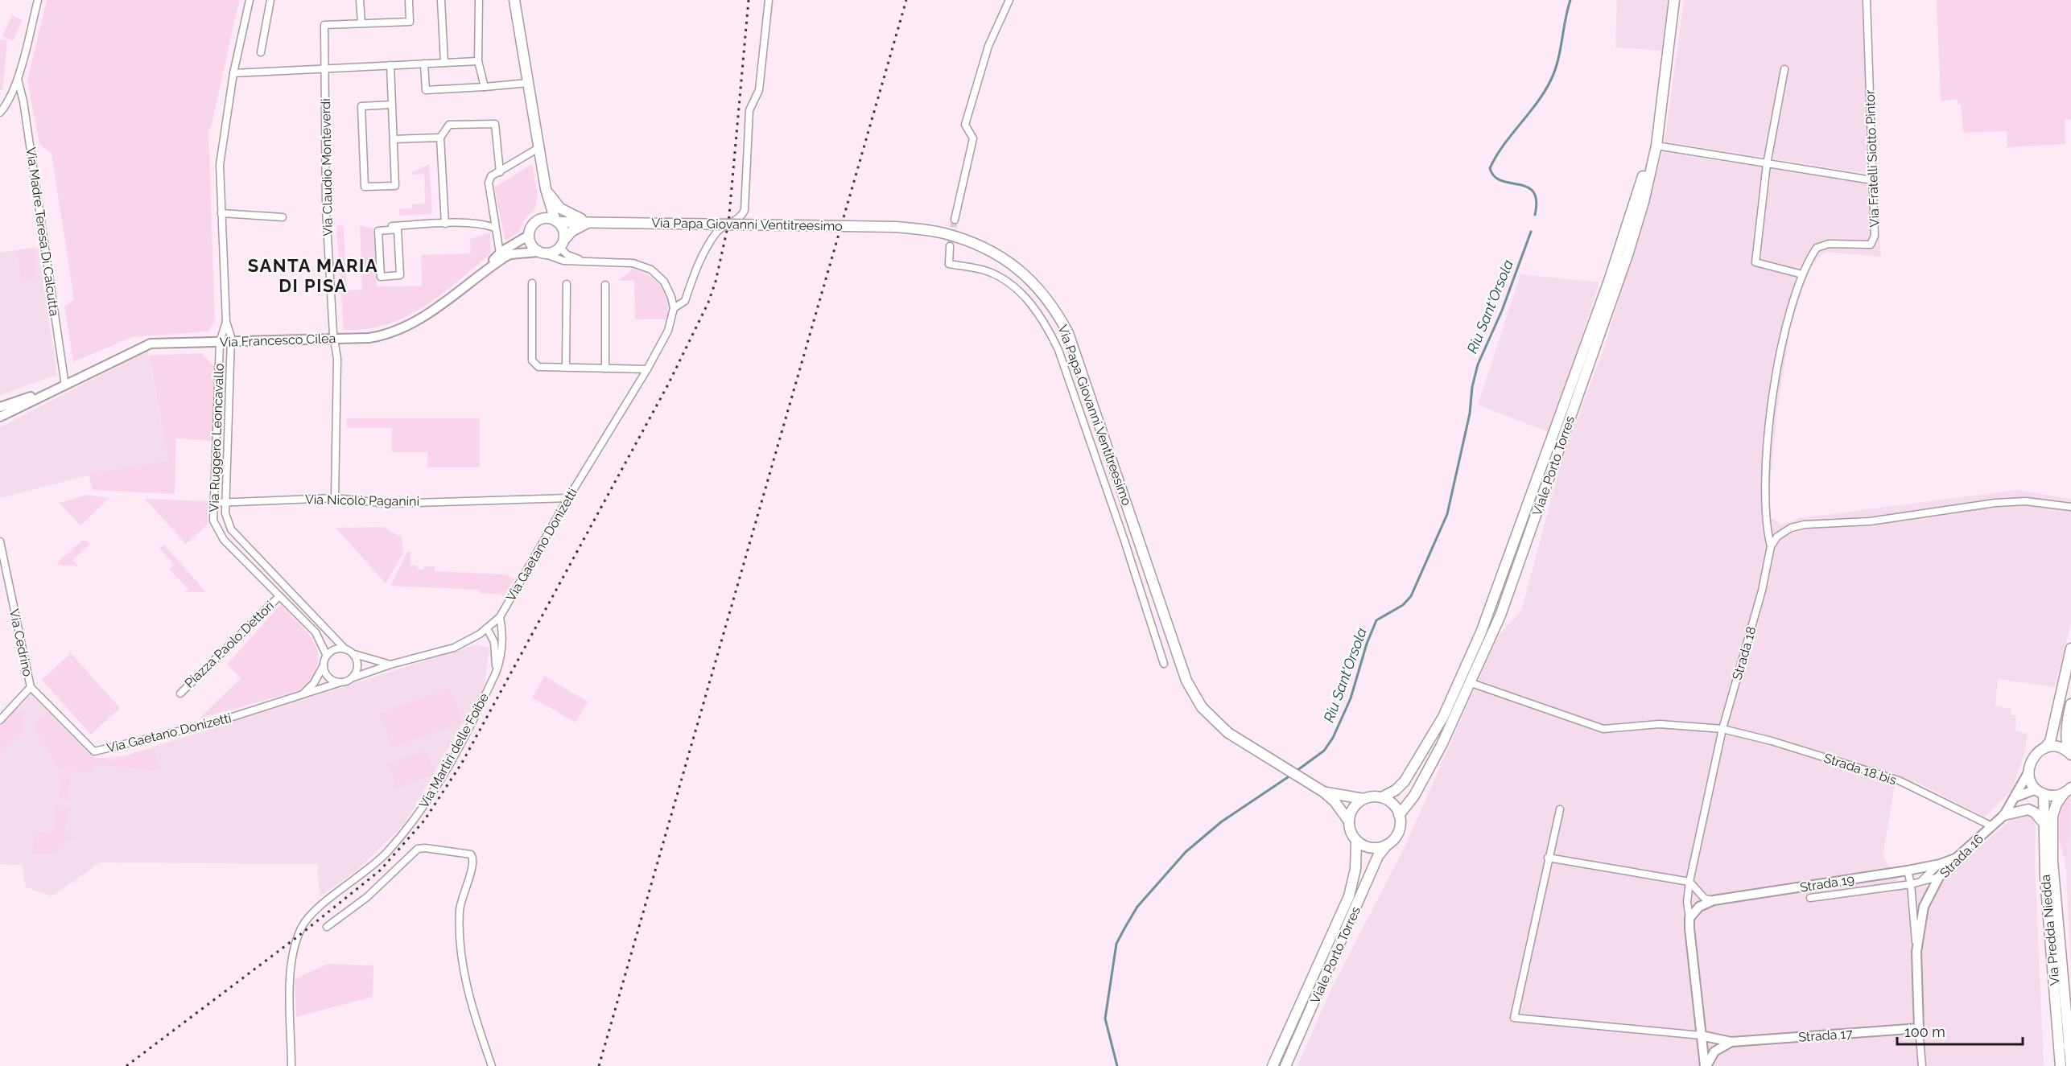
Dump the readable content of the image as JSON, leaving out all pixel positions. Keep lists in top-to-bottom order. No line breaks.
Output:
{"streets":{"main road":["Via Papa Giovanni Ventitreesimo","Viale Porto Torres","Via Predda Niedda"],"street":["Via Fratelli Siotto Pintor","Via Claudio Monteverdi","Via Madre Teresa Di Calcutta","Via Francesco Cilea","Via Ruggero Leoncavallo","Via Nicolò Paganini","Via Gaetano Donizetti","Via Cedrino","Piazza Paolo Dettori","Strada 18","Via Martiri delle Foibe","Strada 18 bis","Strada 16","Strada 19","Strada 17"]},"crossings":[["Via Fratelli Siotto Pintor","Strada 18"],["Via Claudio Monteverdi","Via Francesco Cilea"],["Via Claudio Monteverdi","Via Nicolò Paganini"],["Via Papa Giovanni Ventitreesimo","Via Francesco Cilea"],["Via Papa Giovanni Ventitreesimo","Viale Porto Torres"],["Via Madre Teresa Di Calcutta","Via Francesco Cilea"],["Via Francesco Cilea","Via Ruggero Leoncavallo"],["Via Ruggero Leoncavallo","Via Nicolò Paganini"],["Via Ruggero Leoncavallo","Via Gaetano Donizetti"],["Via Ruggero Leoncavallo","Piazza Paolo Dettori"],["Viale Porto Torres","Strada 18 bis"],["Via Nicolò Paganini","Via Gaetano Donizetti"],["Via Gaetano Donizetti","Via Cedrino"],["Via Gaetano Donizetti","Via Martiri delle Foibe"],["Strada 18","Strada 18 bis"],["Strada 18","Strada 19"],["Strada 18","Strada 17"],["Strada 18 bis","Strada 16"],["Strada 16","Strada 19"],["Strada 16","Strada 17"]],"districts":["SANTA MARIA DI PISA"],"water":["Riu Sant'Orsola"],"scale_bar":"100 m"}
